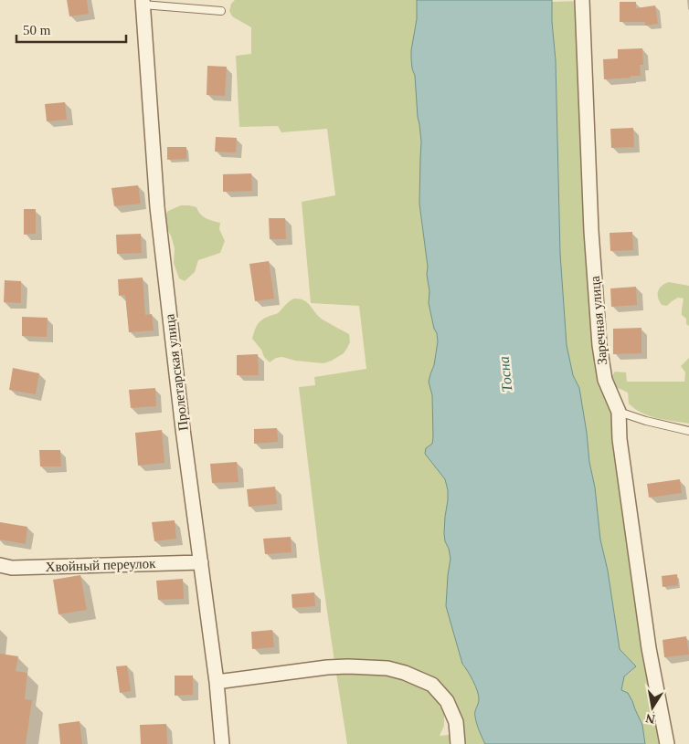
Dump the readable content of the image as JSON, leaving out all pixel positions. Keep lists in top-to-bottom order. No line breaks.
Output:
{"streets":{"street":["Заречная улица","Пролетарская улица","Хвойный переулок"]},"crossings":[["Пролетарская улица","Хвойный переулок"]],"water":["Тосна"],"scale_bar":"50 m","north":"bottom"}
